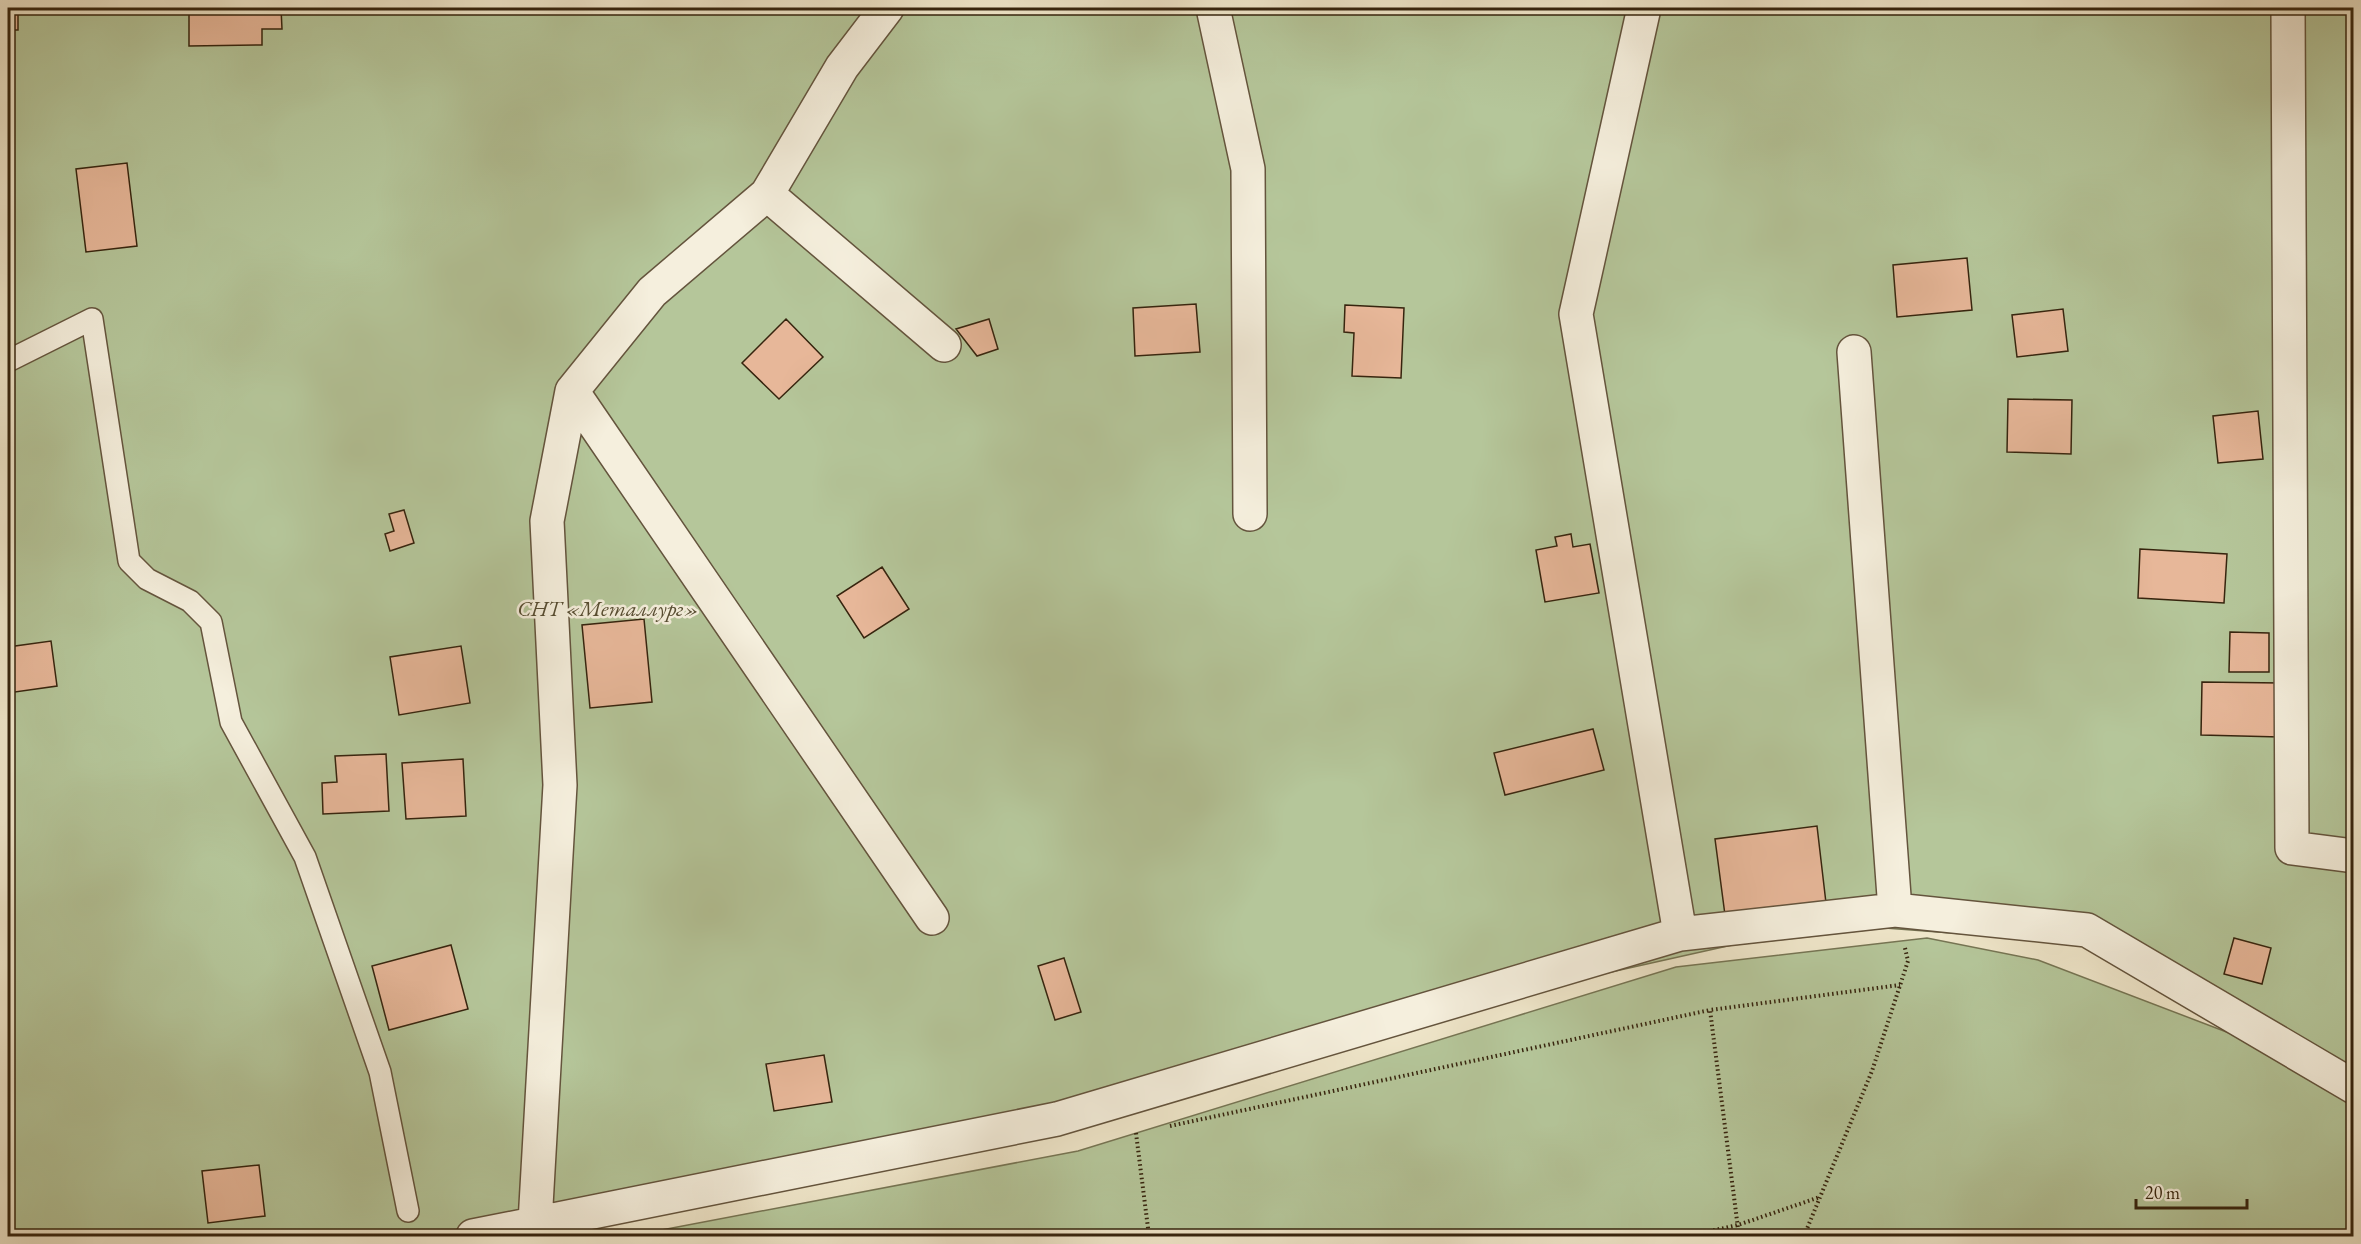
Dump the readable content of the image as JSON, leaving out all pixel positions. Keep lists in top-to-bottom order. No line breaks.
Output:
{"parks":["СНТ «Металлург»"],"scale_bar":"20 m"}
